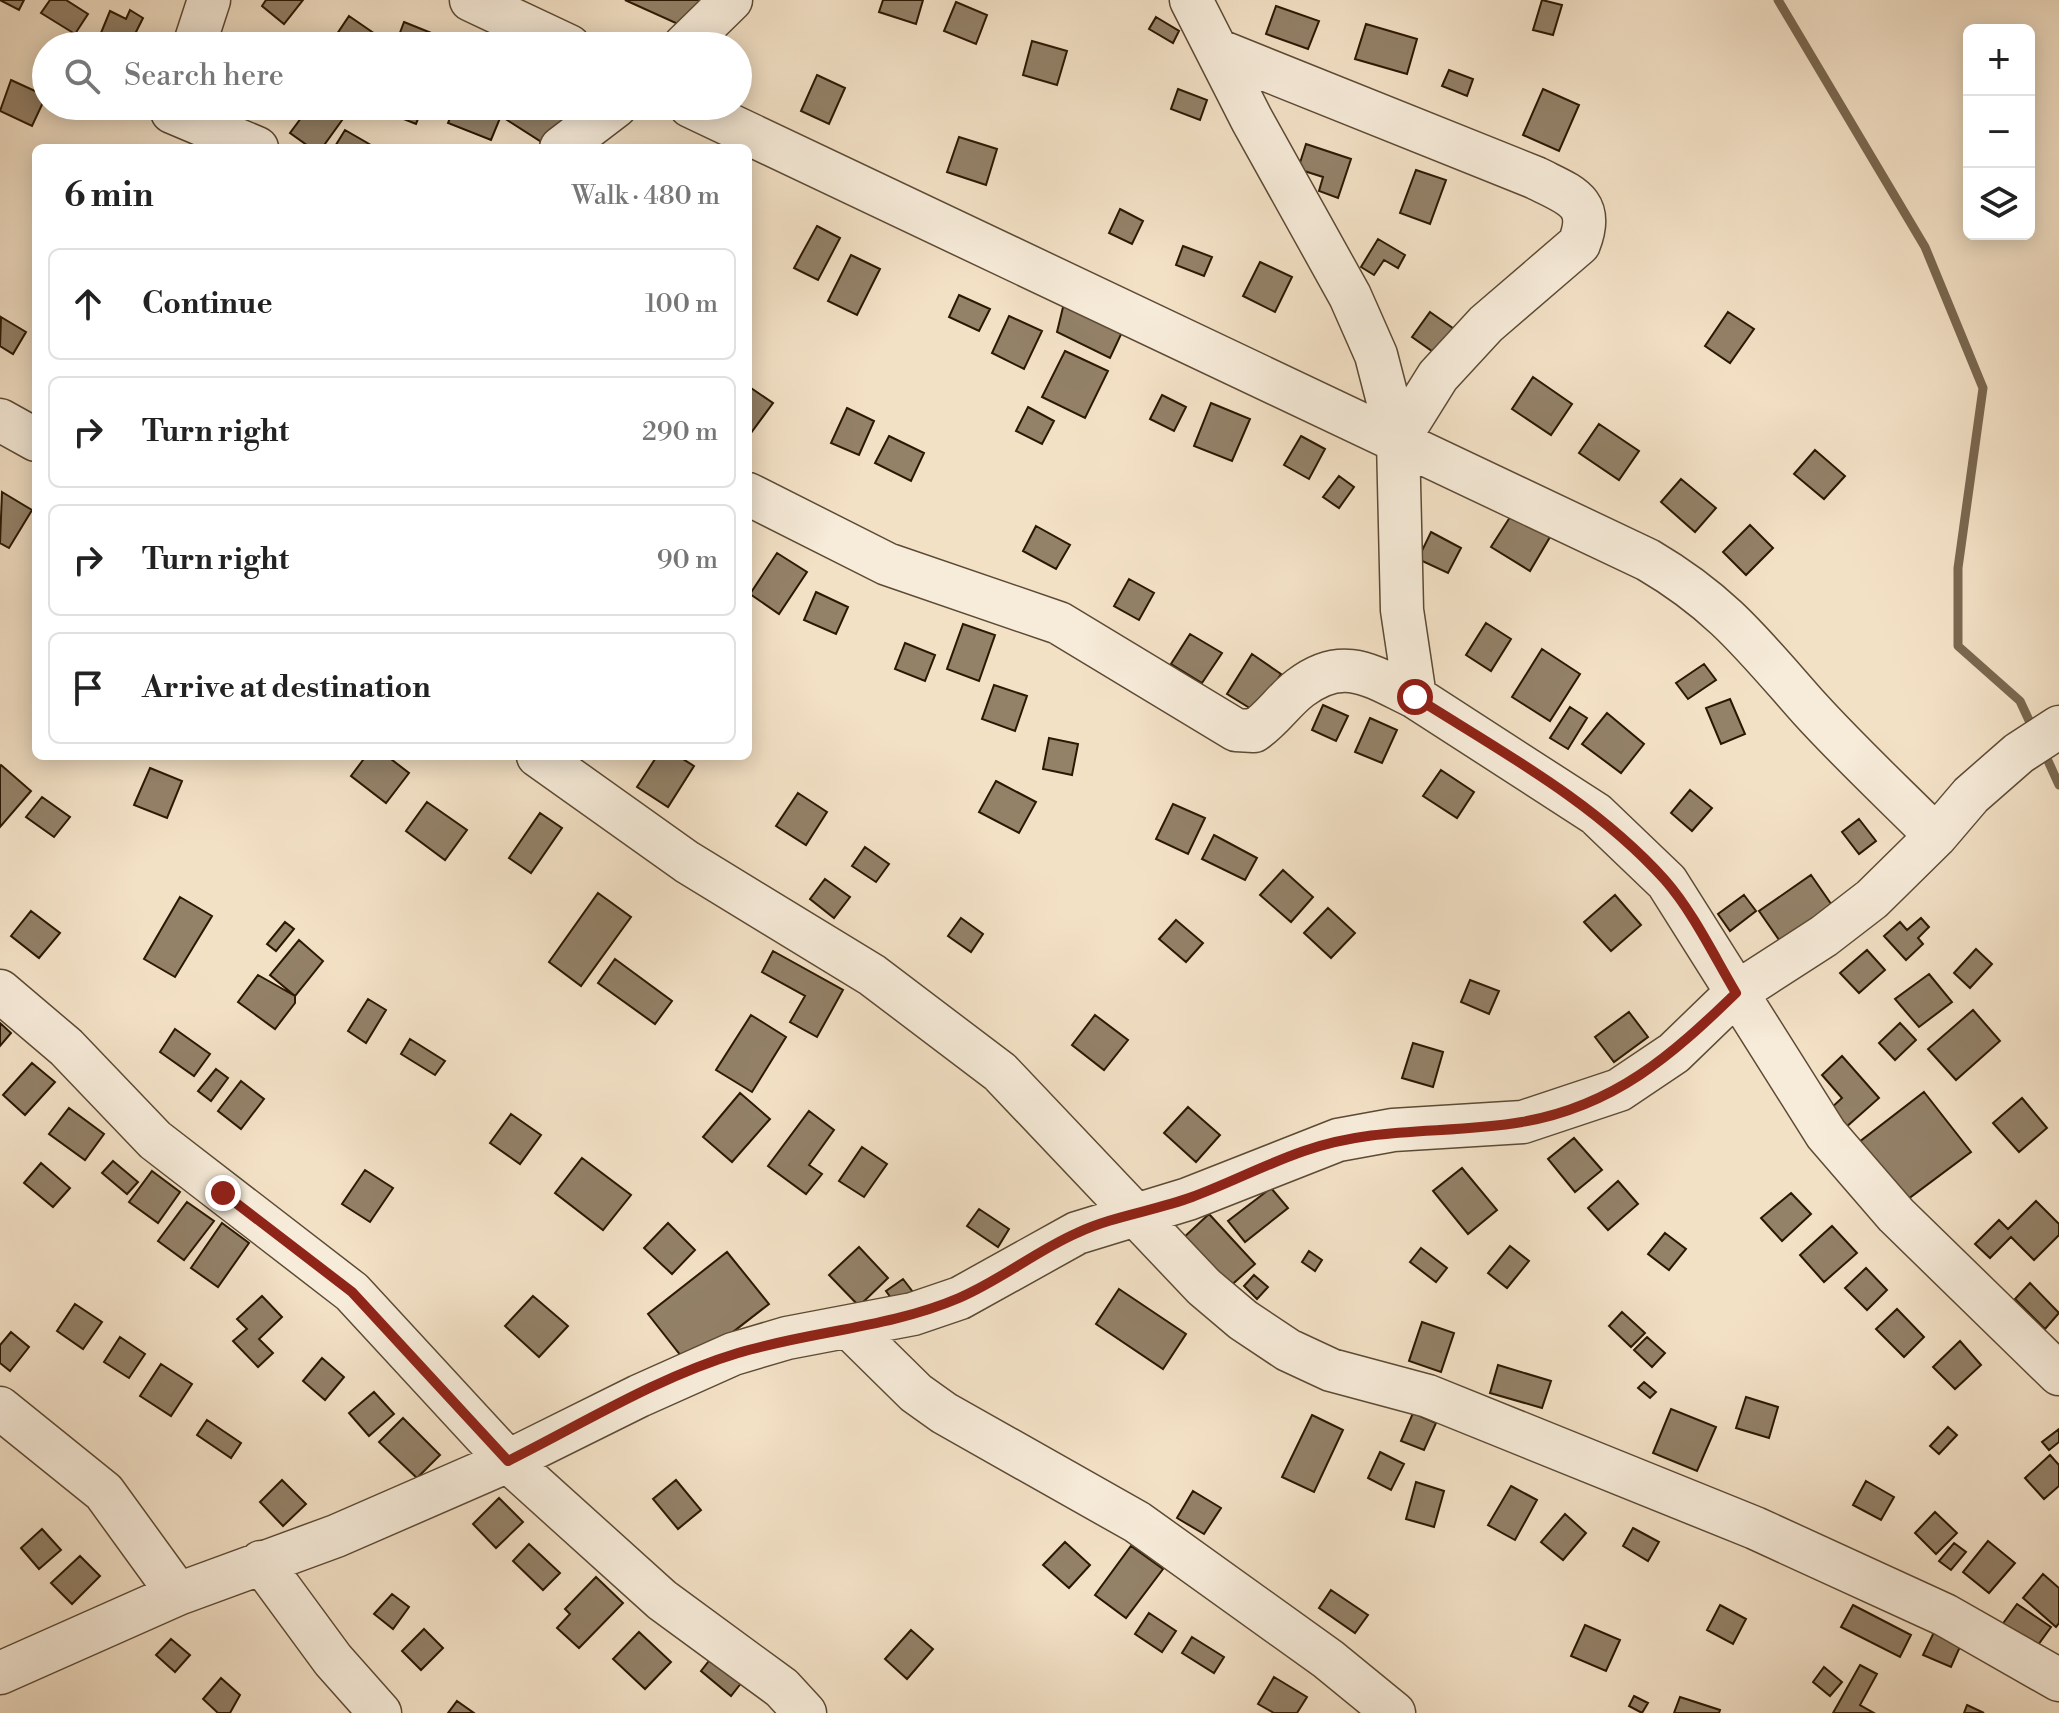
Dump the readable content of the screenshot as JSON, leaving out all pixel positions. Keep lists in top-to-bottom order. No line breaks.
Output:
{"page":{"map_buttons":["+","−"],"search":"Search here","heading":["6 min","Walk · 480 m"],"list":[["Continue","100 m"],["Turn right","290 m"],["Turn right","90 m"],"Arrive at destination"]}}
